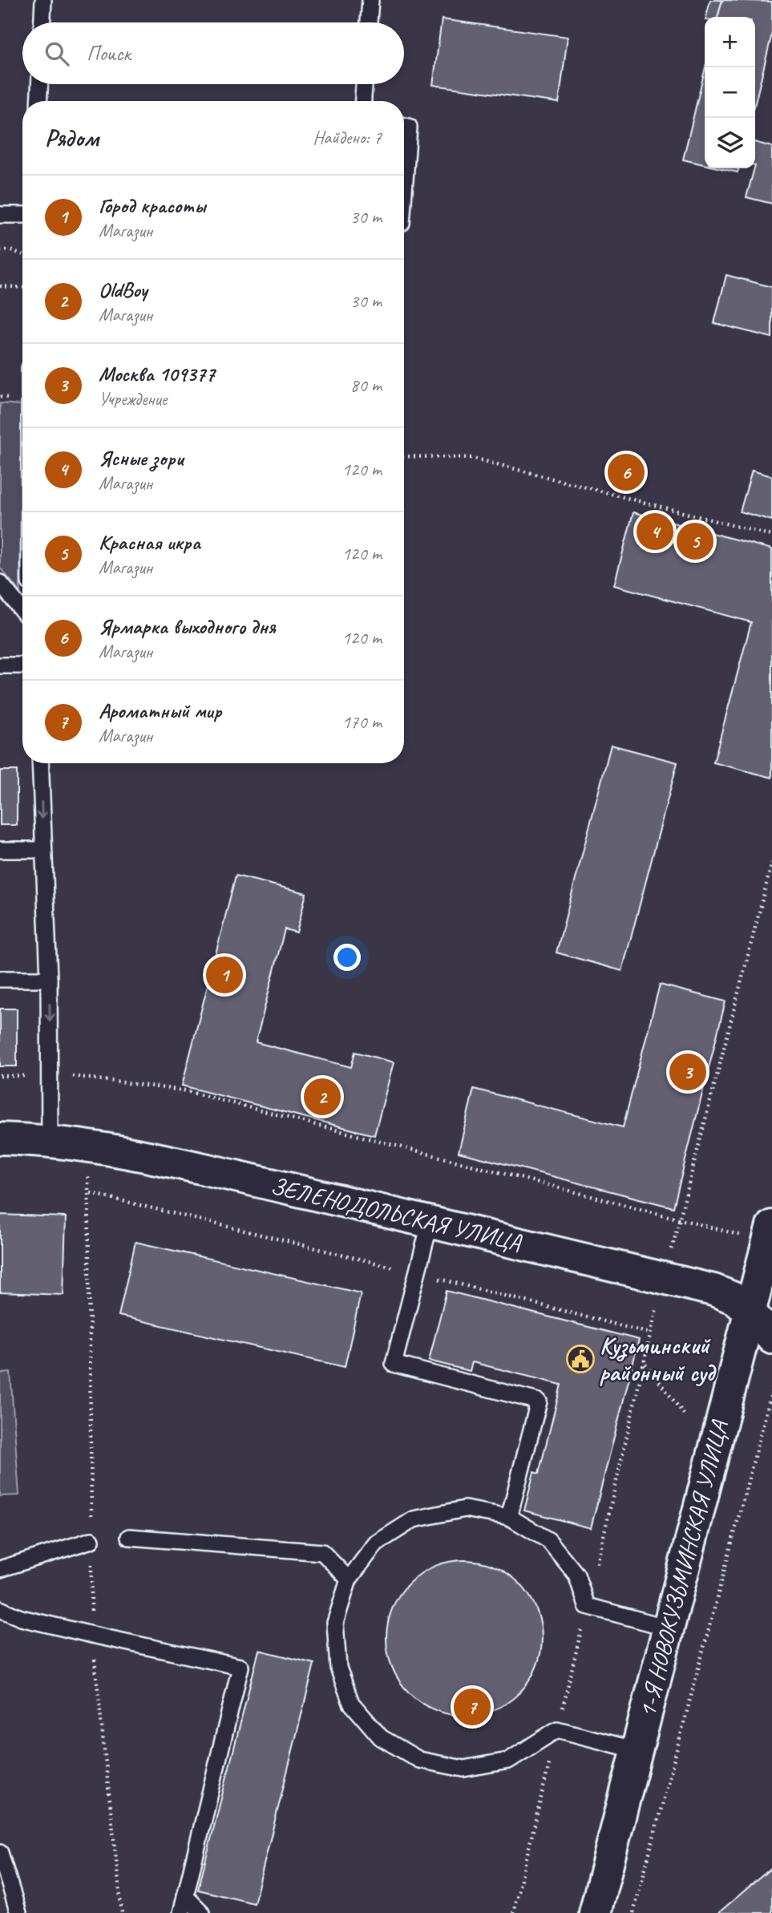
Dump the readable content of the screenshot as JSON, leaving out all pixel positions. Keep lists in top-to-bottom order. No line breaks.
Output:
{"streets":{"street":["ЗЕЛЕНОДОЛЬСКАЯ УЛИЦА","1-Я НОВОКУЗЬМИНСКАЯ УЛИЦА"]},"crossings":[["ЗЕЛЕНОДОЛЬСКАЯ УЛИЦА","1-Я НОВОКУЗЬМИНСКАЯ УЛИЦА"]],"places":{"public building":["Кузьминский районный суд"]},"page":{"map_buttons":["+","−"],"search":"Поиск","heading":["Рядом","Найдено: 7"],"list":[{"mark":"1","name":"Город красоты","note":"Магазин","value":"30 m"},{"mark":"2","name":"OldBoy","note":"Магазин","value":"30 m"},{"mark":"3","name":"Москва 109377","note":"Учреждение","value":"80 m"},{"mark":"4","name":"Ясные зори","note":"Магазин","value":"120 m"},{"mark":"5","name":"Красная икра","note":"Магазин","value":"120 m"},{"mark":"6","name":"Ярмарка выходного дня","note":"Магазин","value":"120 m"},{"mark":"7","name":"Ароматный мир","note":"Магазин","value":"170 m"}],"pins":["6","4","5","1","3","2","7"]}}
